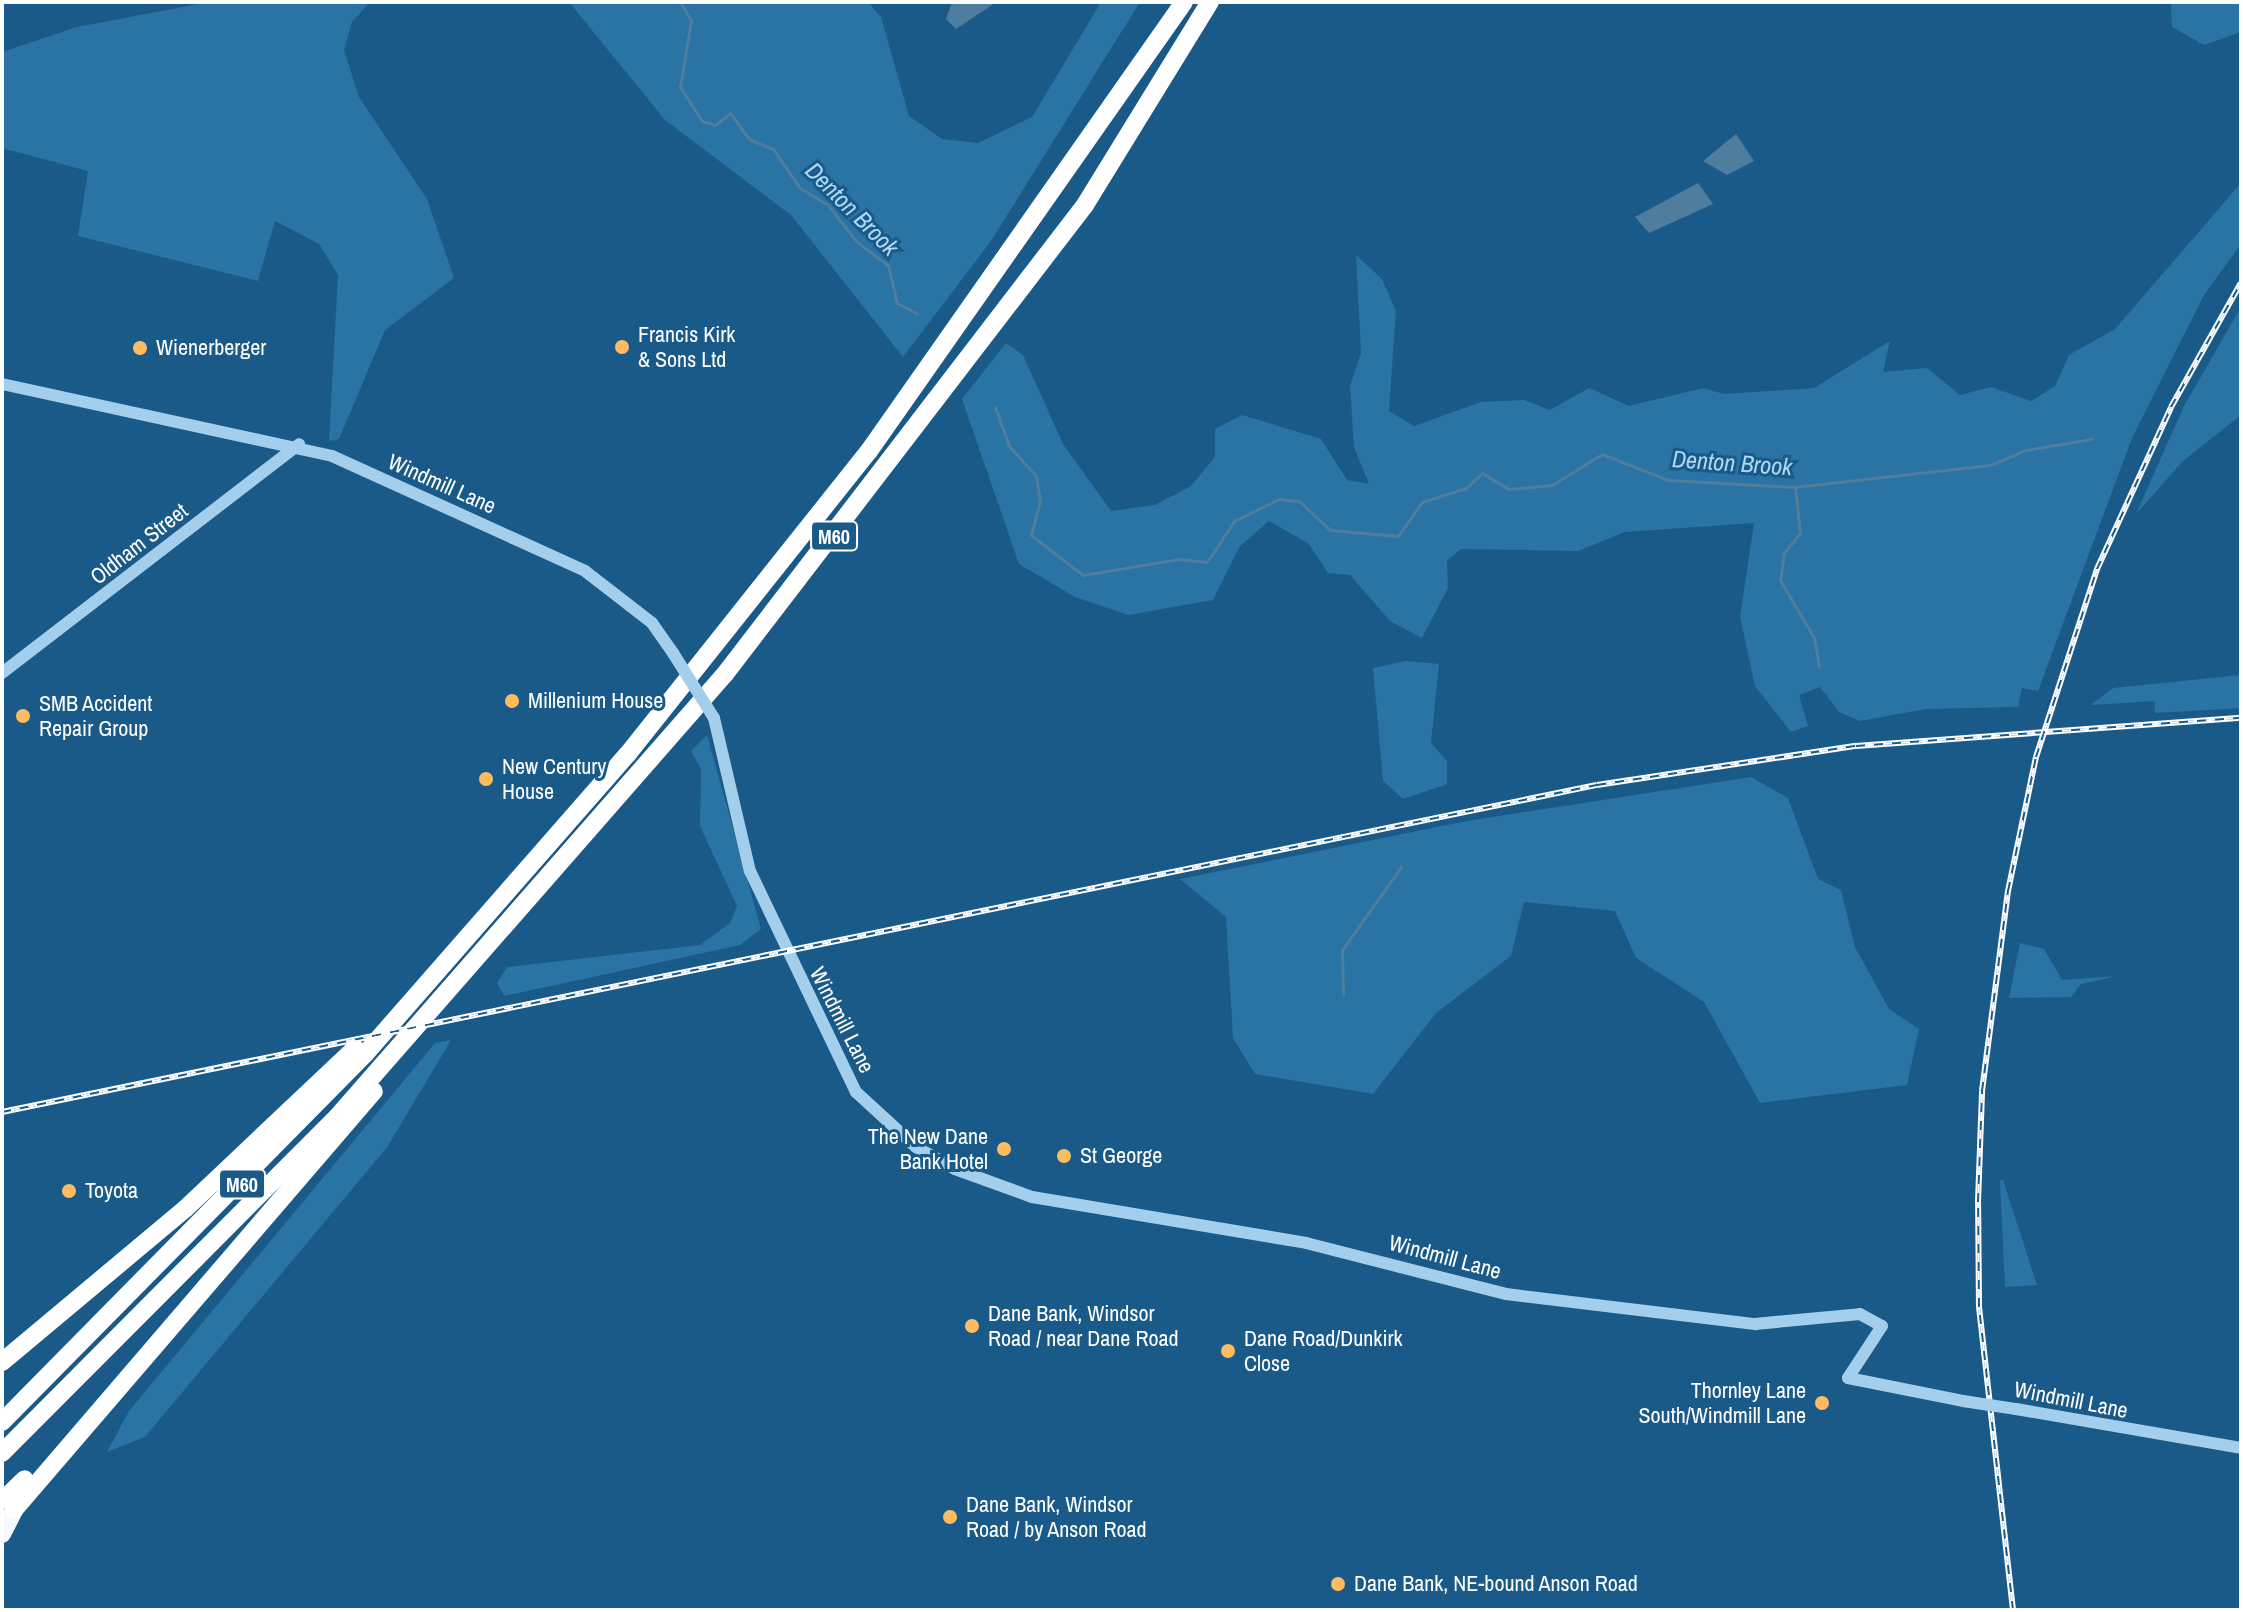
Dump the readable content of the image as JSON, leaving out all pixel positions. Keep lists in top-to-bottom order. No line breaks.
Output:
{"streets":{"highway":["M60"],"street":["Windmill Lane","Oldham Street"]},"crossings":[["Windmill Lane","Oldham Street"]],"water":["Denton Brook"],"places":["Francis Kirk & Sons Ltd","Wienerberger","Millenium House","SMB Accident Repair Group","New Century House","The New Dane Bank Hotel","St George","Toyota","Dane Bank, Windsor Road / near Dane Road","Dane Road/Dunkirk Close","Thornley Lane South/Windmill Lane","Dane Bank, Windsor Road / by Anson Road","Dane Bank, NE-bound Anson Road"]}
